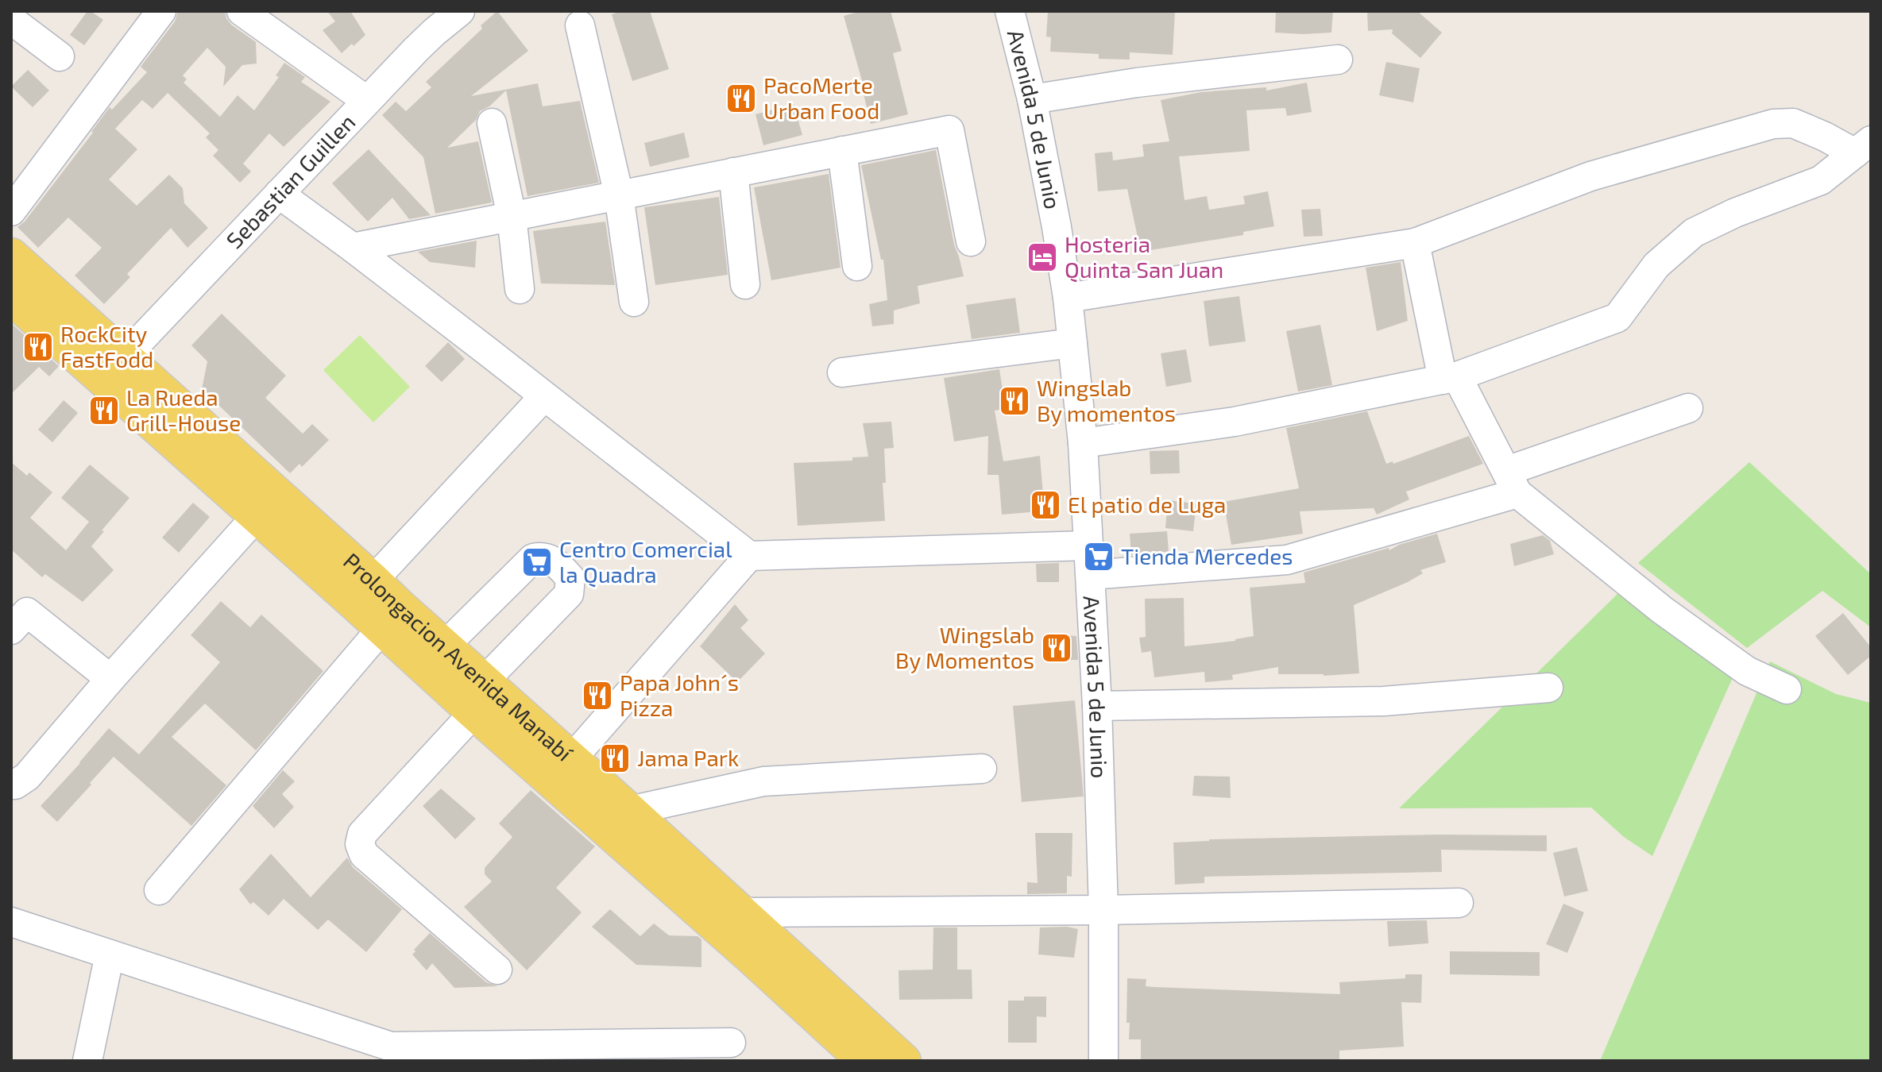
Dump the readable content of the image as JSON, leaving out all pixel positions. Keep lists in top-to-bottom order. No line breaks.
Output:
{"streets":{"main road":["Prolongacion Avenida Manabí"],"street":["Avenida 5 de Junio","Sebastian Guillen"]},"crossings":[["Sebastian Guillen","Prolongacion Avenida Manabí"]],"places":{"restaurant":["PacoMerte Urban Food","RockCity FastFodd","Wingslab By momentos","La Rueda Grill-House","El patio de Luga","Wingslab By Momentos","Papa John´s Pizza","Jama Park"],"hotel":["Hosteria Quinta San Juan"],"supermarket":["Tienda Mercedes","Centro Comercial la Quadra"]}}
